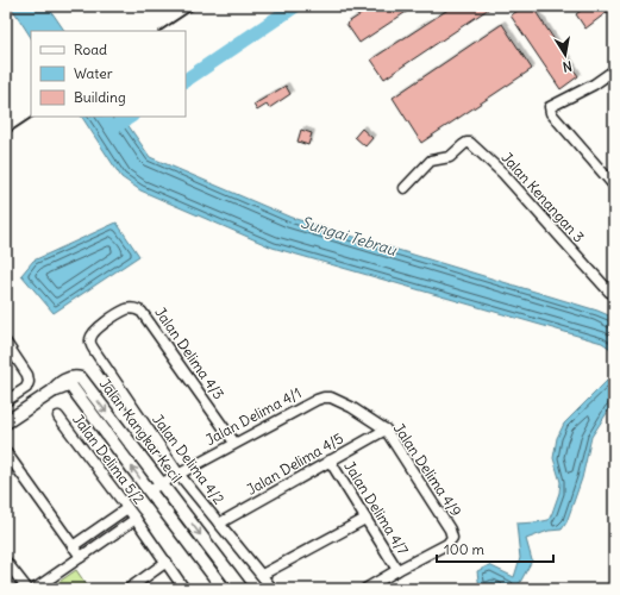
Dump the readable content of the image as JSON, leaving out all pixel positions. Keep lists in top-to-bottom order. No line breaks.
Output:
{"streets":{"street":["Jalan Kenangan 3","Jalan Delima 4/3","Jalan Delima 4/1","Jalan Kangkar Kecil","Jalan Delima 5/2","Jalan Delima 4/2","Jalan Delima 4/5","Jalan Delima 4/9","Jalan Delima 4/7"]},"crossings":[["Jalan Delima 4/3","Jalan Delima 4/1"],["Jalan Delima 4/3","Jalan Delima 4/2"],["Jalan Delima 4/1","Jalan Kangkar Kecil"],["Jalan Delima 4/1","Jalan Delima 4/2"],["Jalan Delima 4/1","Jalan Delima 4/9"],["Jalan Delima 4/2","Jalan Delima 4/5"],["Jalan Delima 4/5","Jalan Delima 4/9"],["Jalan Delima 4/5","Jalan Delima 4/7"],["Jalan Delima 4/9","Jalan Delima 4/7"]],"water":["Sungai Tebrau"],"legend":["Road","Water","Building"],"scale_bar":"100 m","north":"bottom"}
